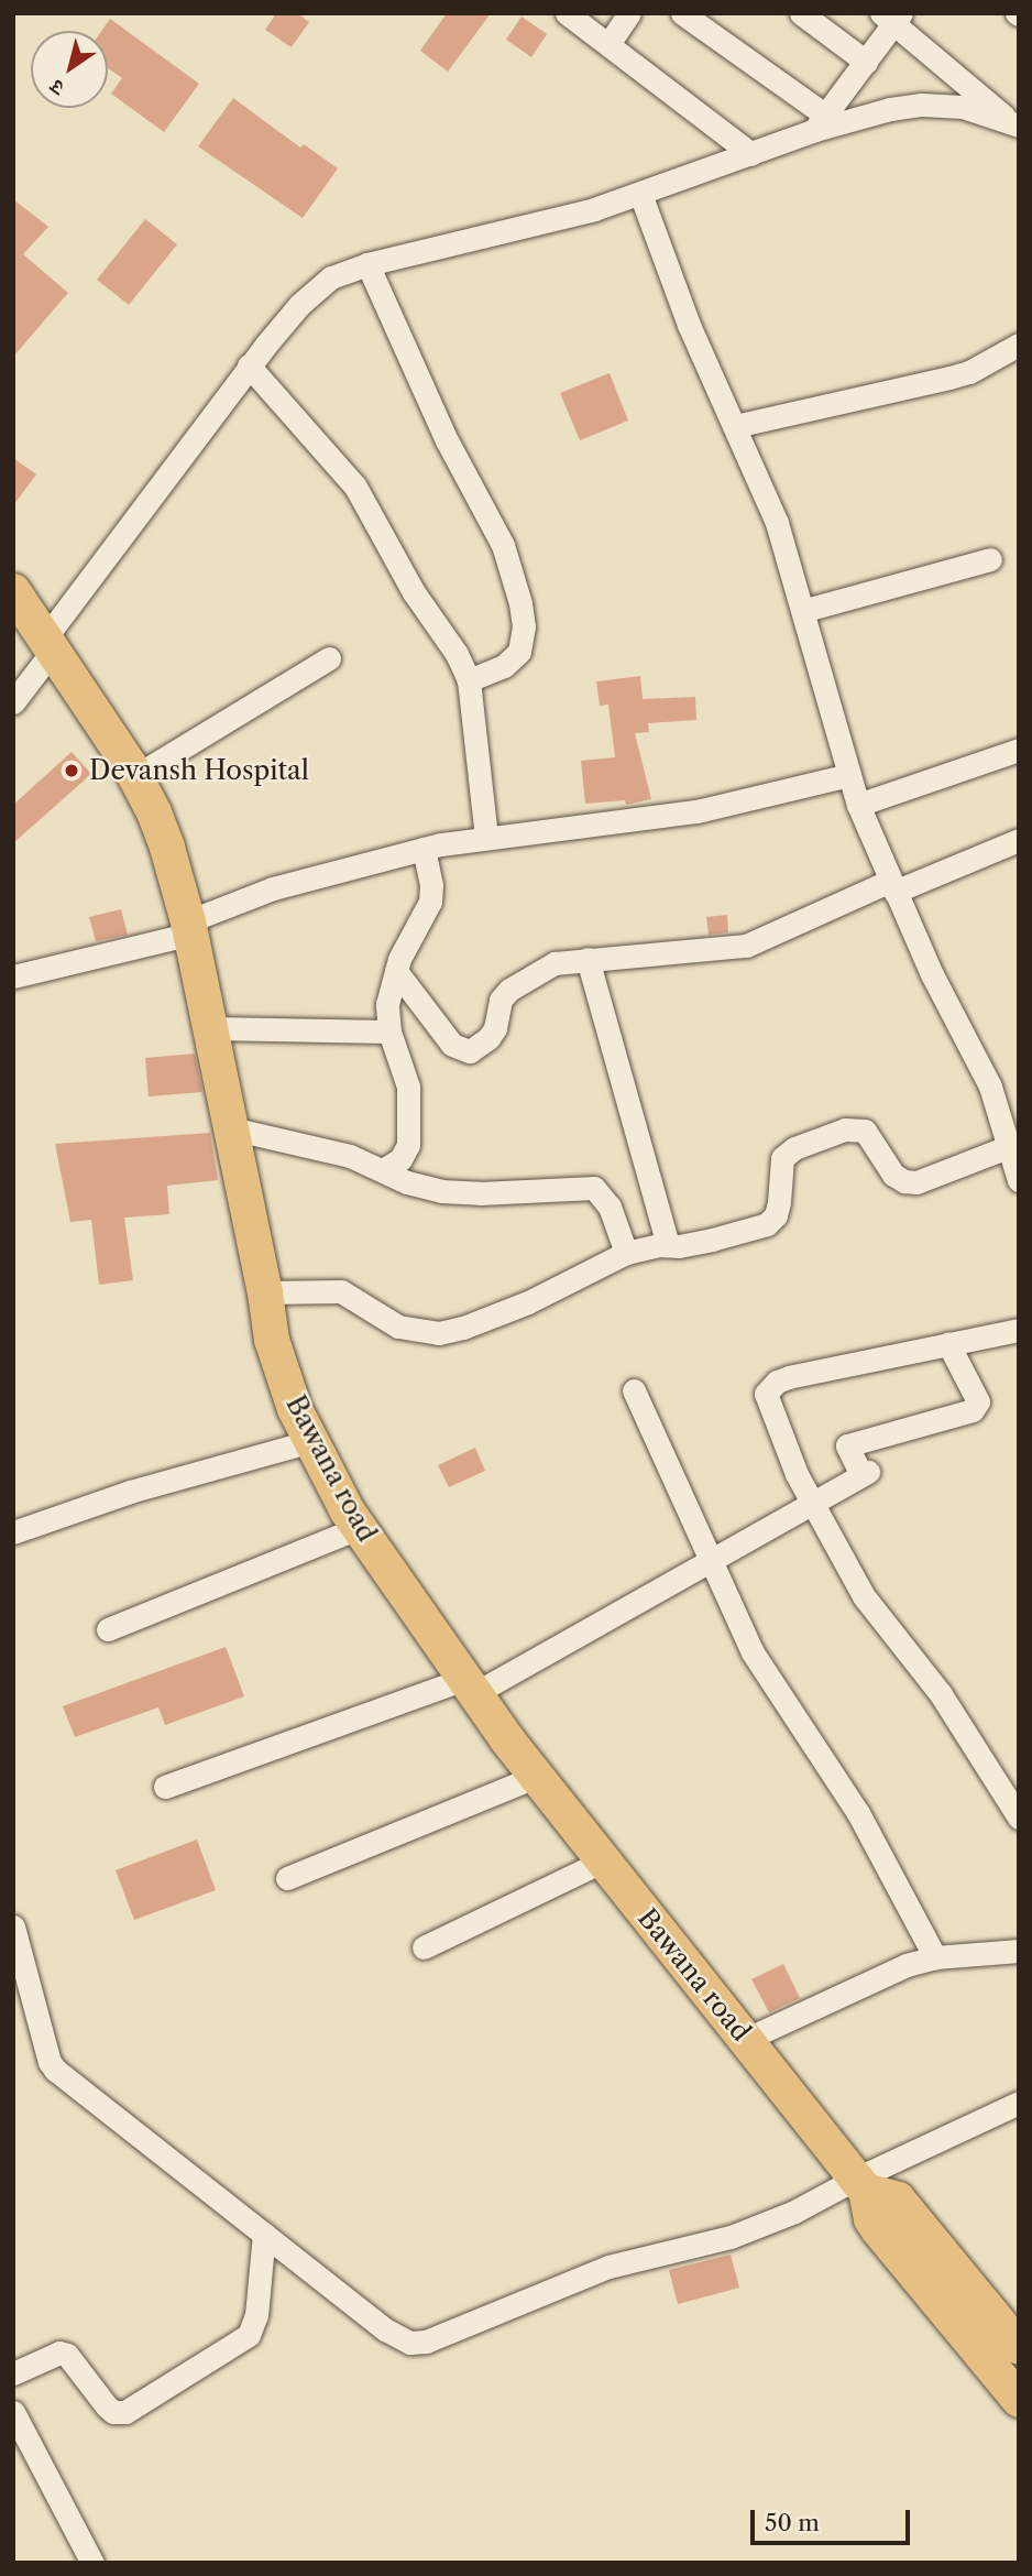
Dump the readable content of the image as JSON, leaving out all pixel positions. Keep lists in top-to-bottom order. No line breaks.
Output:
{"streets":{"main road":["Bawana road"]},"places":["Devansh Hospital"],"scale_bar":"50 m","north":"bottom left"}
